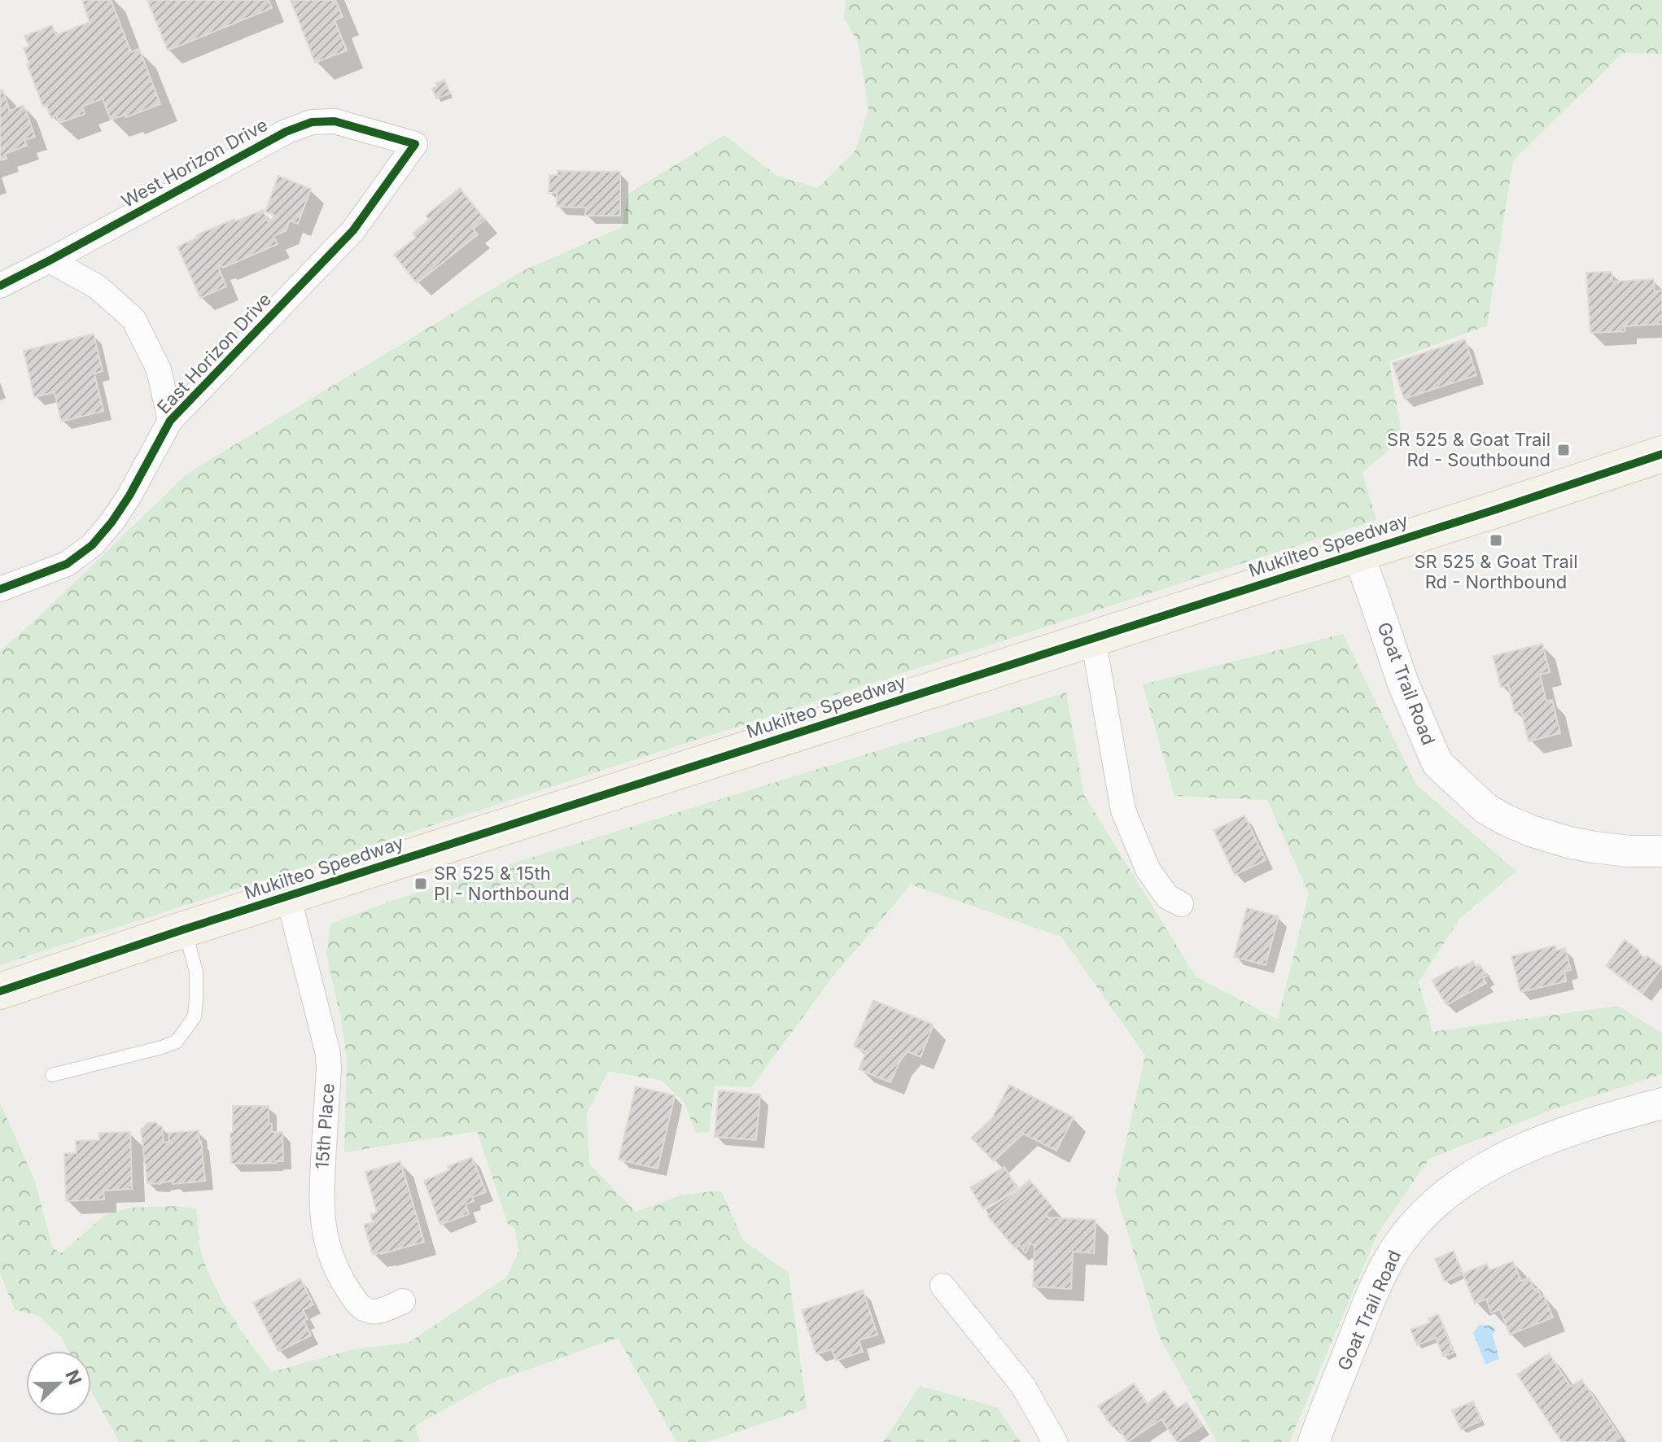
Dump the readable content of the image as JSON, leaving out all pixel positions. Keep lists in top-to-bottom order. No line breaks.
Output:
{"streets":{"main road":["Mukilteo Speedway"],"street":["West Horizon Drive","East Horizon Drive","Goat Trail Road","15th Place"]},"crossings":[["West Horizon Drive","East Horizon Drive"],["Mukilteo Speedway","Goat Trail Road"],["Mukilteo Speedway","15th Place"]],"places":{"transit":["SR 525 & Goat Trail Rd - Southbound","SR 525 & Goat Trail Rd - Northbound","SR 525 & 15th Pl - Northbound"]},"north":"right"}
